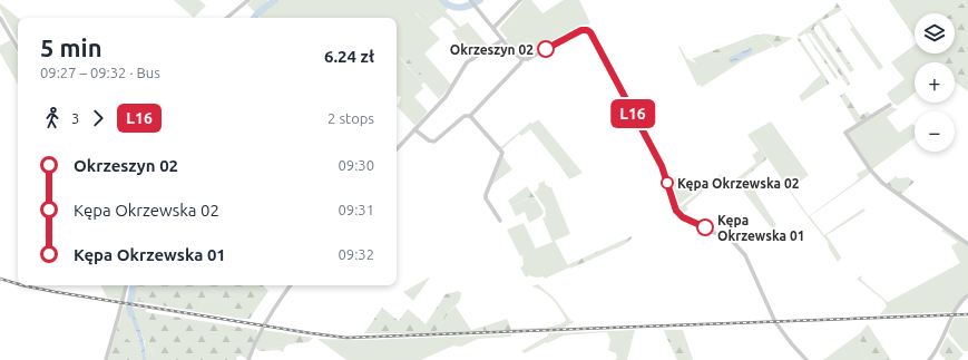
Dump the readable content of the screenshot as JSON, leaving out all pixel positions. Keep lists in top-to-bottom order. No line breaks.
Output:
{"places":["Okrzeszyn 02","Kępa Okrzewska 02","Kępa Okrzewska 01"],"lines":["bus line L16"],"page":{"on_map":"L16","map_buttons":["+","−"],"heading":["5 min","09:27 – 09:32 · Bus","6.24 zł"],"legs":["3","L16","2 stops"],"list":[{"name":"Okrzeszyn 02","value":"09:30"},{"name":"Kępa Okrzewska 02","value":"09:31"},{"name":"Kępa Okrzewska 01","value":"09:32"}]}}
